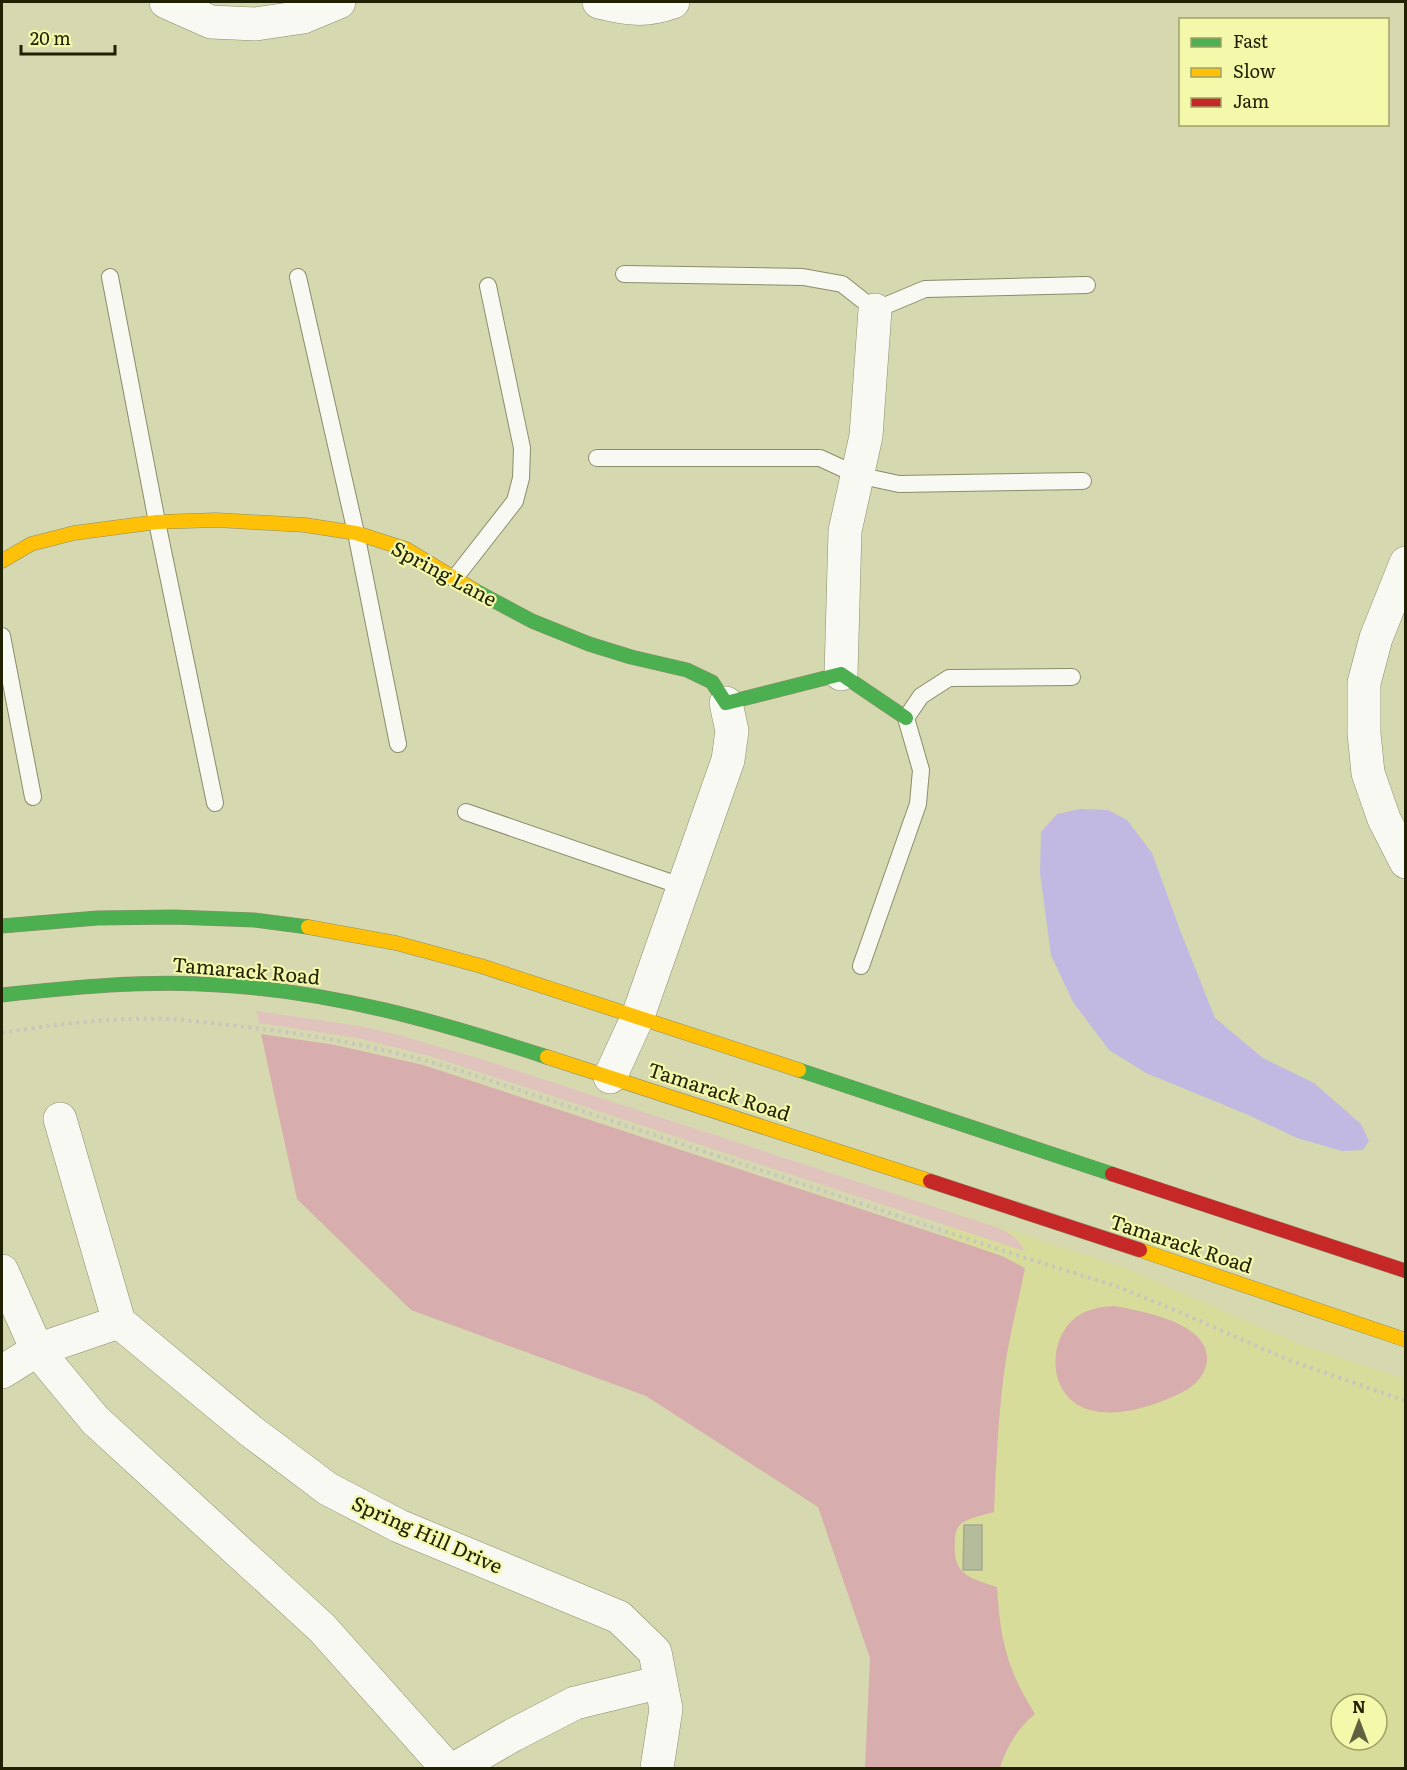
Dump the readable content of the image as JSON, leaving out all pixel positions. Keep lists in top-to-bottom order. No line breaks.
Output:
{"streets":{"street":["Spring Lane","Tamarack Road","Spring Hill Drive"]},"crossings":[["Spring Lane","Tamarack Road"]],"legend":["Fast","Slow","Jam"],"scale_bar":"20 m","north":"top"}
